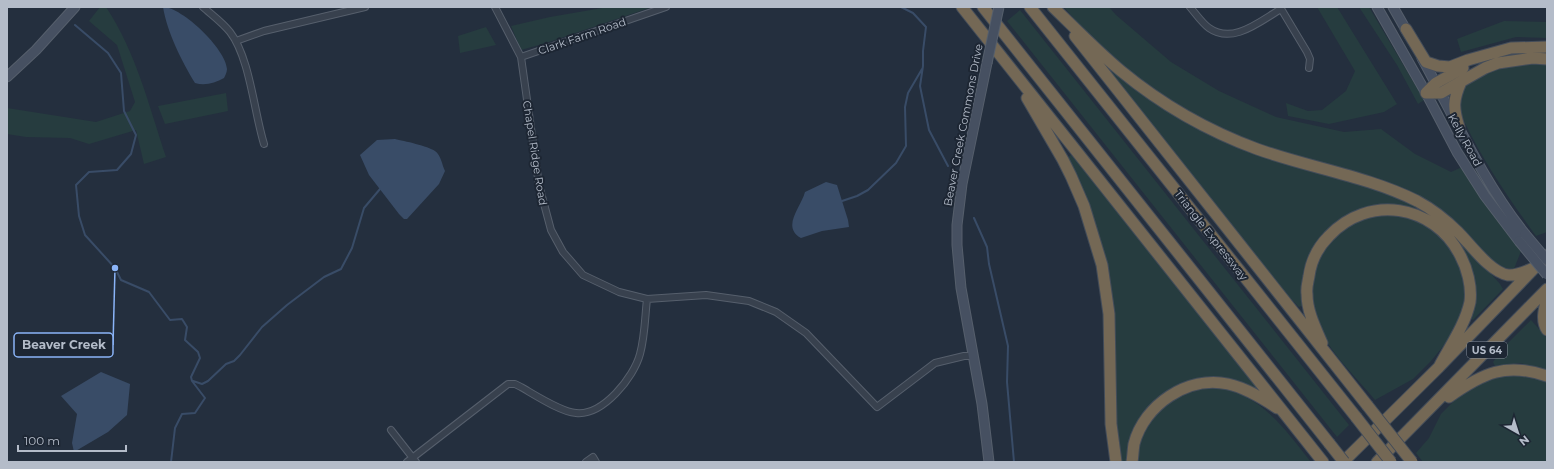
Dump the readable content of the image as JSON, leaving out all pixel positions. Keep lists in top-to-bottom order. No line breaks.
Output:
{"streets":{"highway":["Triangle Expressway","US 64"],"main road":["Beaver Creek Commons Drive","Kelly Road"],"street":["Clark Farm Road","Chapel Ridge Road"]},"crossings":[["Clark Farm Road","Chapel Ridge Road"],["Beaver Creek Commons Drive","Chapel Ridge Road"]],"places":["Beaver Creek"],"scale_bar":"100 m","north":"bottom right"}
